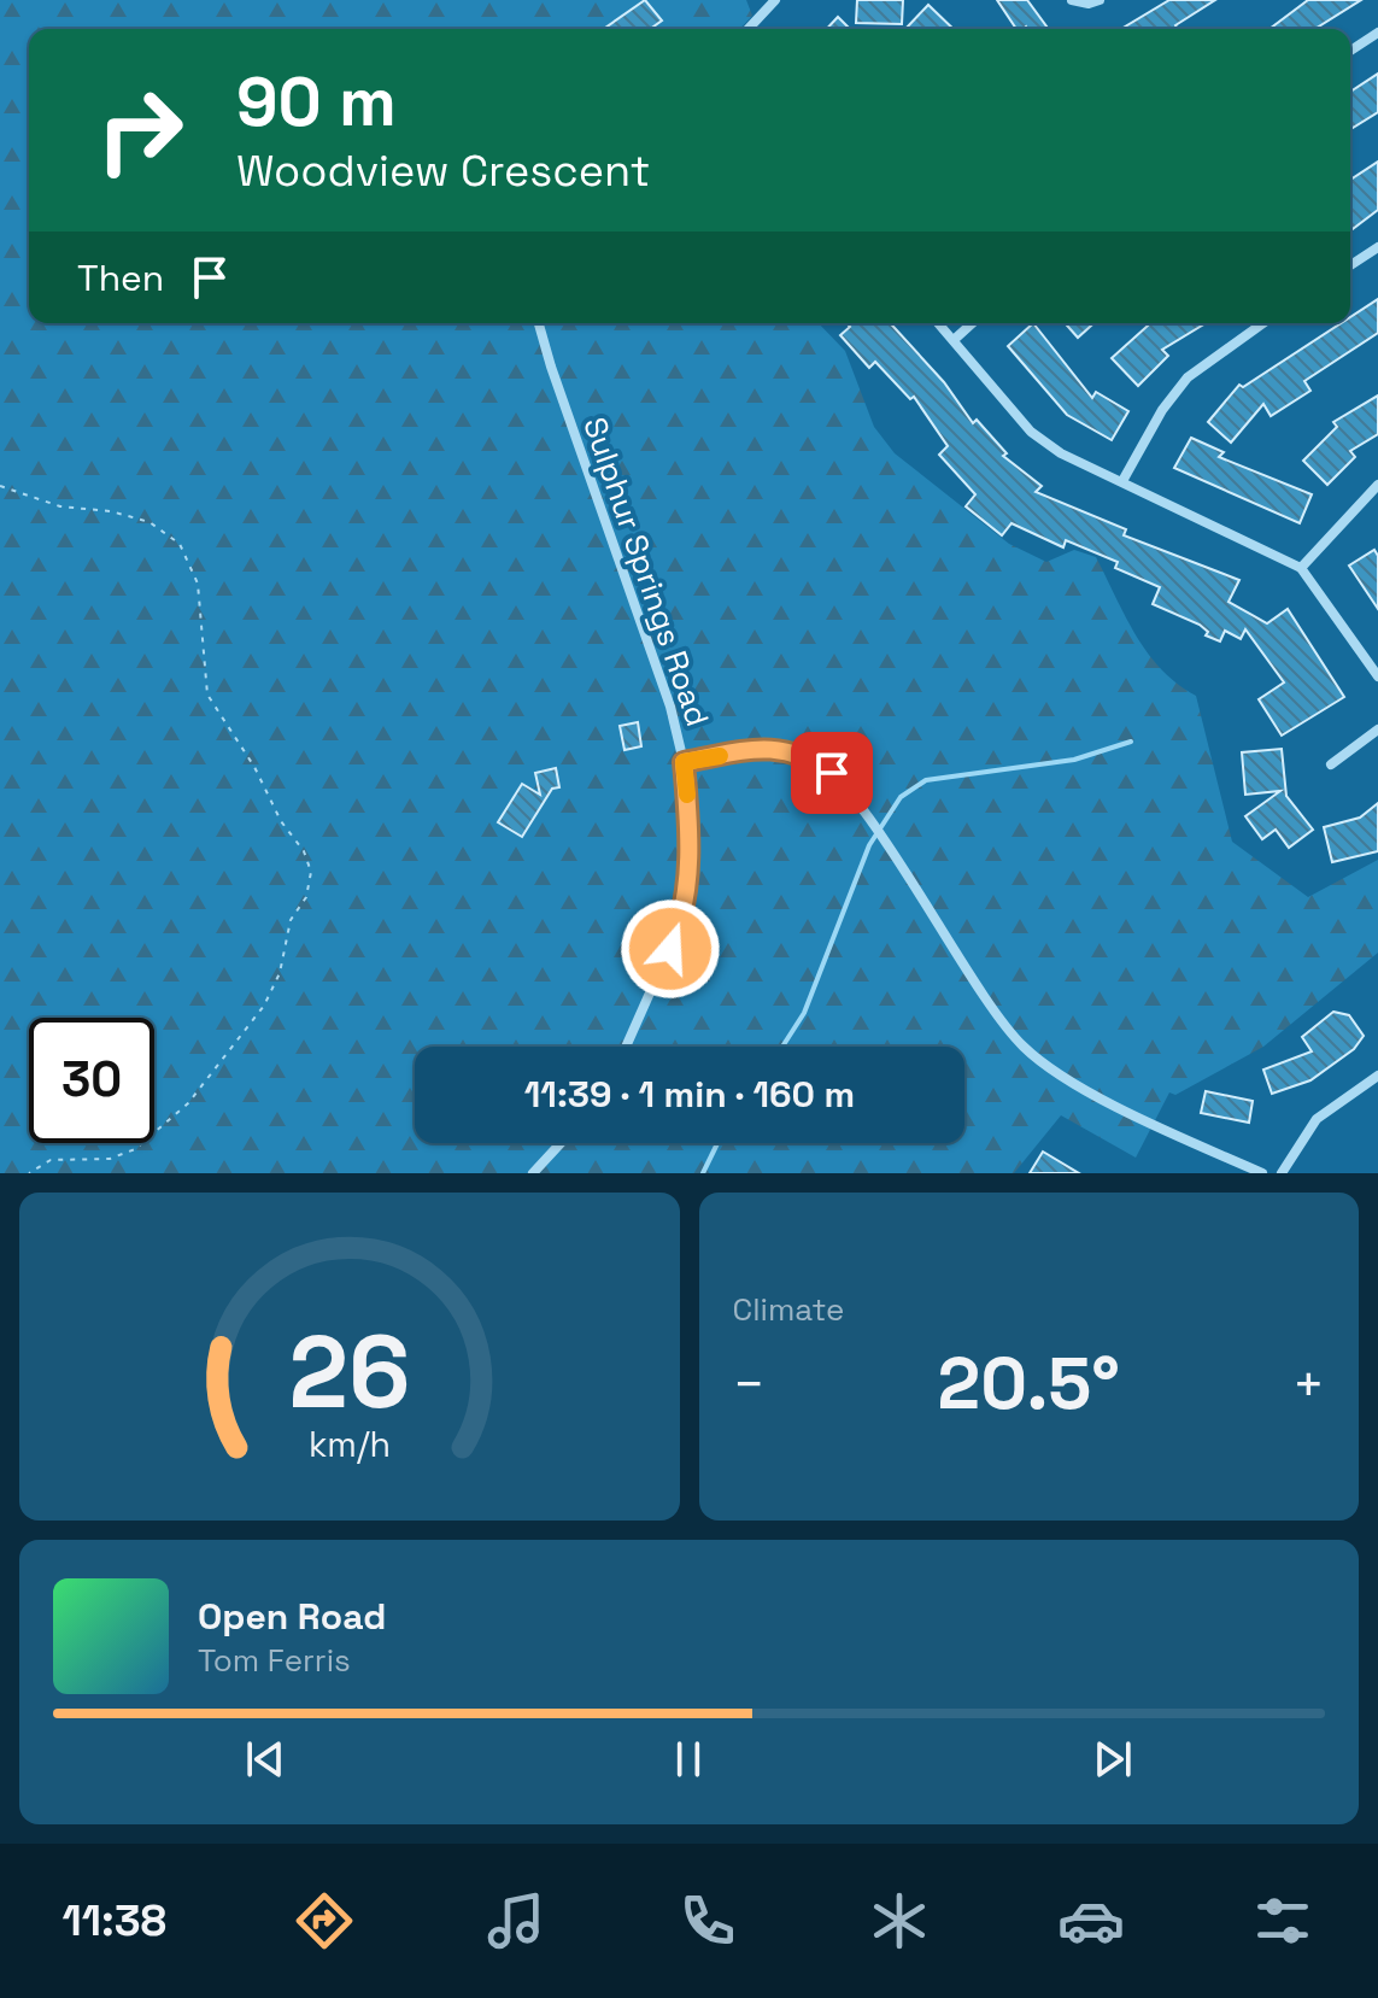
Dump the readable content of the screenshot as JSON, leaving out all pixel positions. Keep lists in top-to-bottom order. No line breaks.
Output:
{"streets":{"street":["Sulphur Springs Road"]},"page":{"turn":["90 m","Woodview Crescent"],"then":"Then","limit":"30","trip":"11:39 · 1 min · 160 m","tile":"Climate","heat":["−","20.5°","+"],"song":["Open Road","Tom Ferris"],"tabs":"11:38","gauge":["26","km/h"]}}
